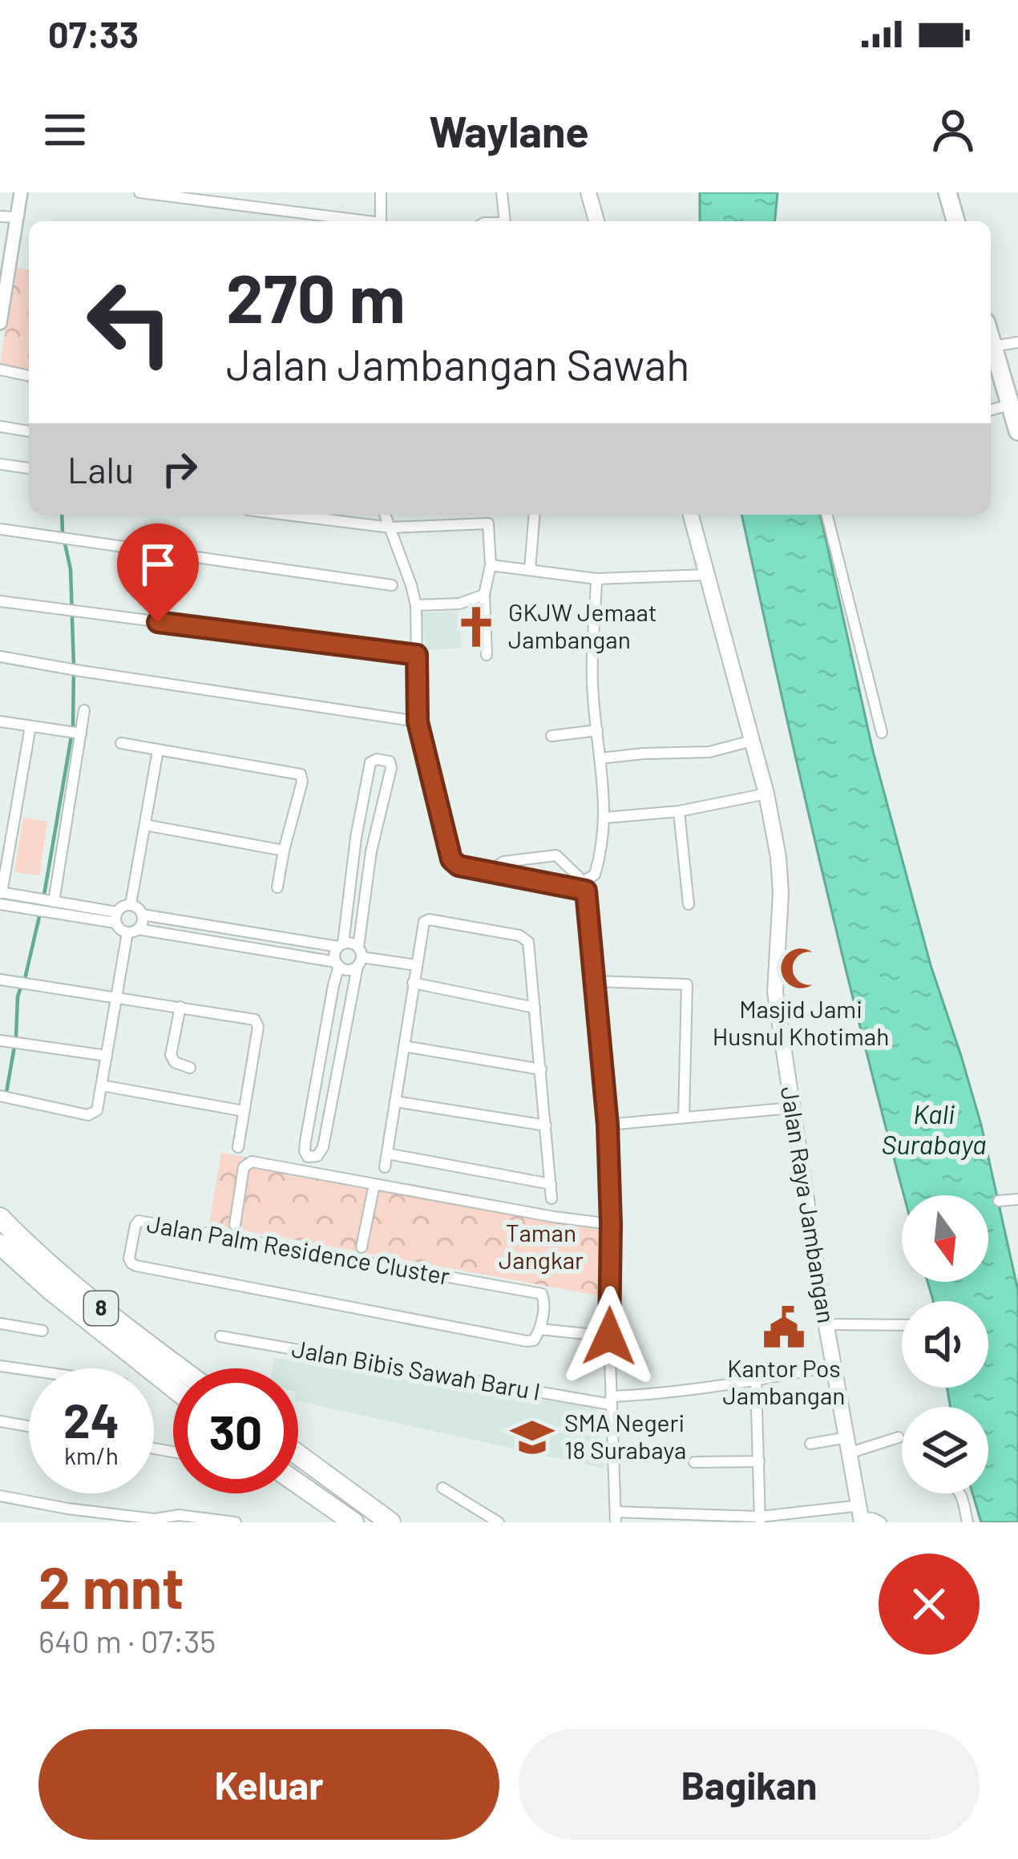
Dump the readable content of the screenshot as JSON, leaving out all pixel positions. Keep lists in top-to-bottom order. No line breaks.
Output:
{"streets":{"highway":["8"],"main road":["Jalan Raya Jambangan"],"street":["Jalan Palm Residence Cluster","Jalan Bibis Sawah Baru I"]},"crossings":[["Jalan Raya Jambangan","Jalan Bibis Sawah Baru I"]],"water":["Kali Surabaya"],"parks":["Taman Jangkar"],"places":{"church":["GKJW Jemaat Jambangan"],"mosque":["Masjid Jami Husnul Khotimah"],"public building":["Kantor Pos Jambangan"],"school or university":["SMA Negeri 18 Surabaya"]},"north":"bottom","page":{"status":"07:33","header":"Waylane","turn":["270 m","Jalan Jambangan Sawah"],"then":"Lalu","speed":"24 km/h","limit":"30","heading":["2 mnt","640 m · 07:35"],"buttons":["Keluar","Bagikan"]}}
